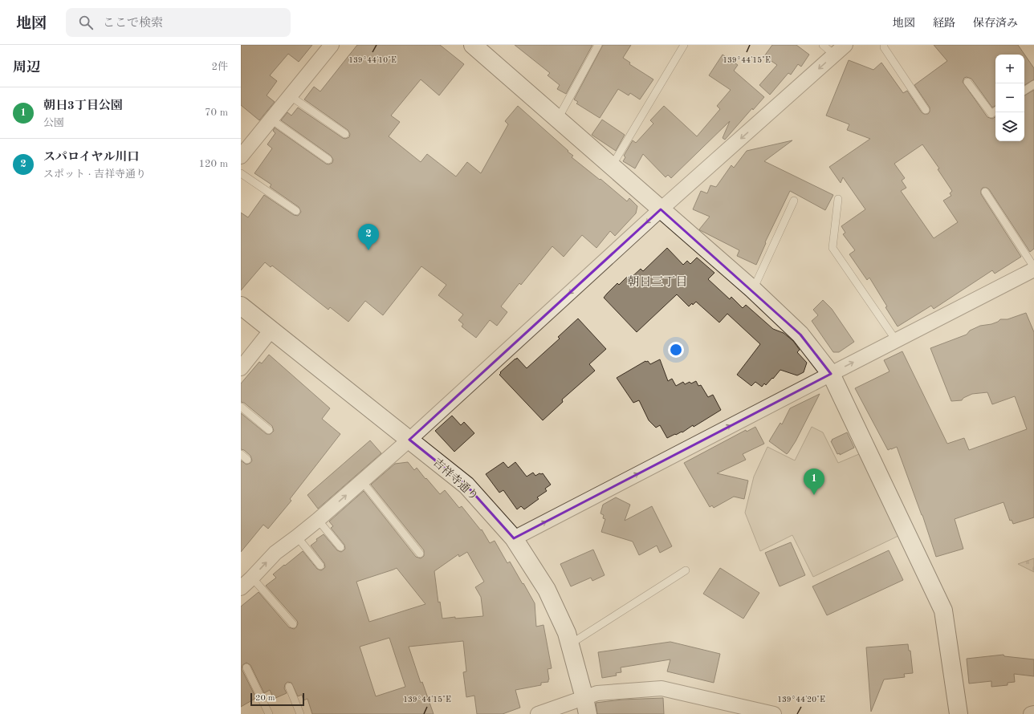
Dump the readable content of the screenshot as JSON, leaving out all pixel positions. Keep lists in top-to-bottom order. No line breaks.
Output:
{"streets":{"street":["吉祥寺通り"]},"districts":["朝日三丁目"],"scale_bar":"20 m","page":{"header":"地図","search":"ここで検索","nav":["地図","経路","保存済み"],"heading":["周辺","2件"],"map_buttons":["+","−"],"list":[{"mark":"1","name":"朝日3丁目公園","note":"公園","value":"70 m"},{"mark":"2","name":"スパロイヤル川口","note":"スポット · 吉祥寺通り","value":"120 m"}],"pins":["2","1"],"scale":"20 m"},"coordinates":["139°44'10\"E","139°44'15\"E","139°44'20\"E"]}
